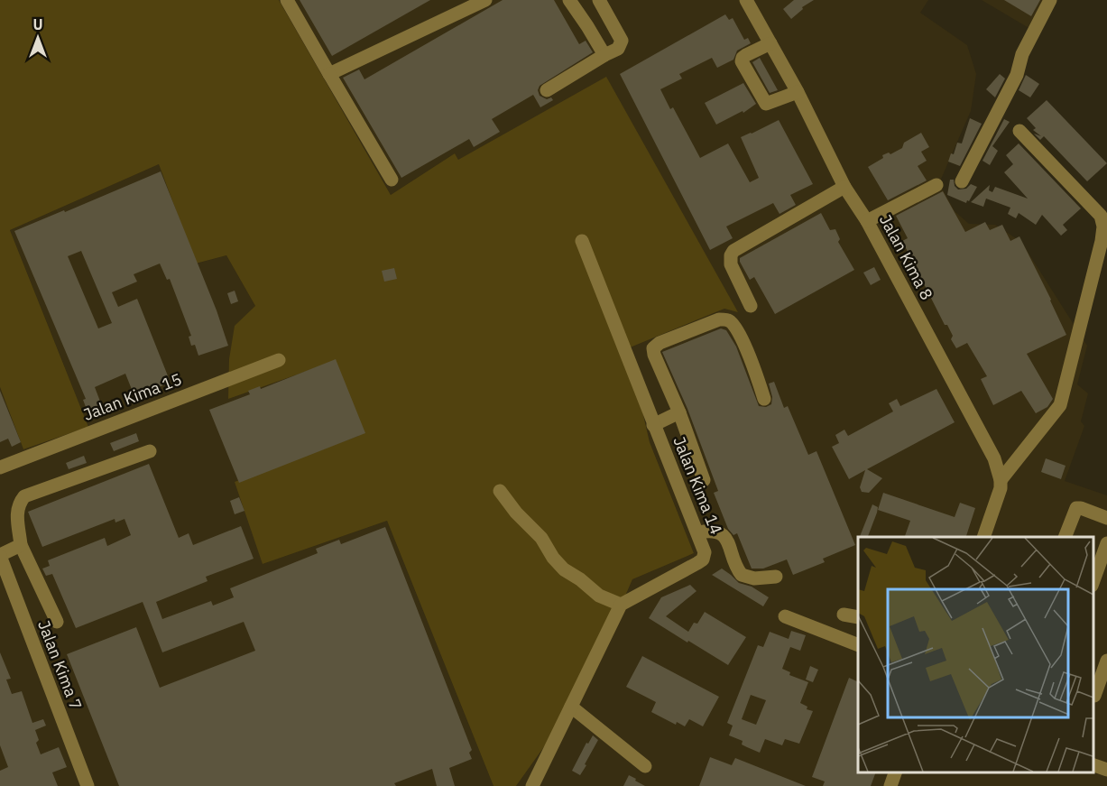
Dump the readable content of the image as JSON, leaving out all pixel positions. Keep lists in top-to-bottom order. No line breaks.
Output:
{"streets":{"street":["Jalan Kima 8","Jalan Kima 15","Jalan Kima 14","Jalan Kima 7"]},"north":"top"}
